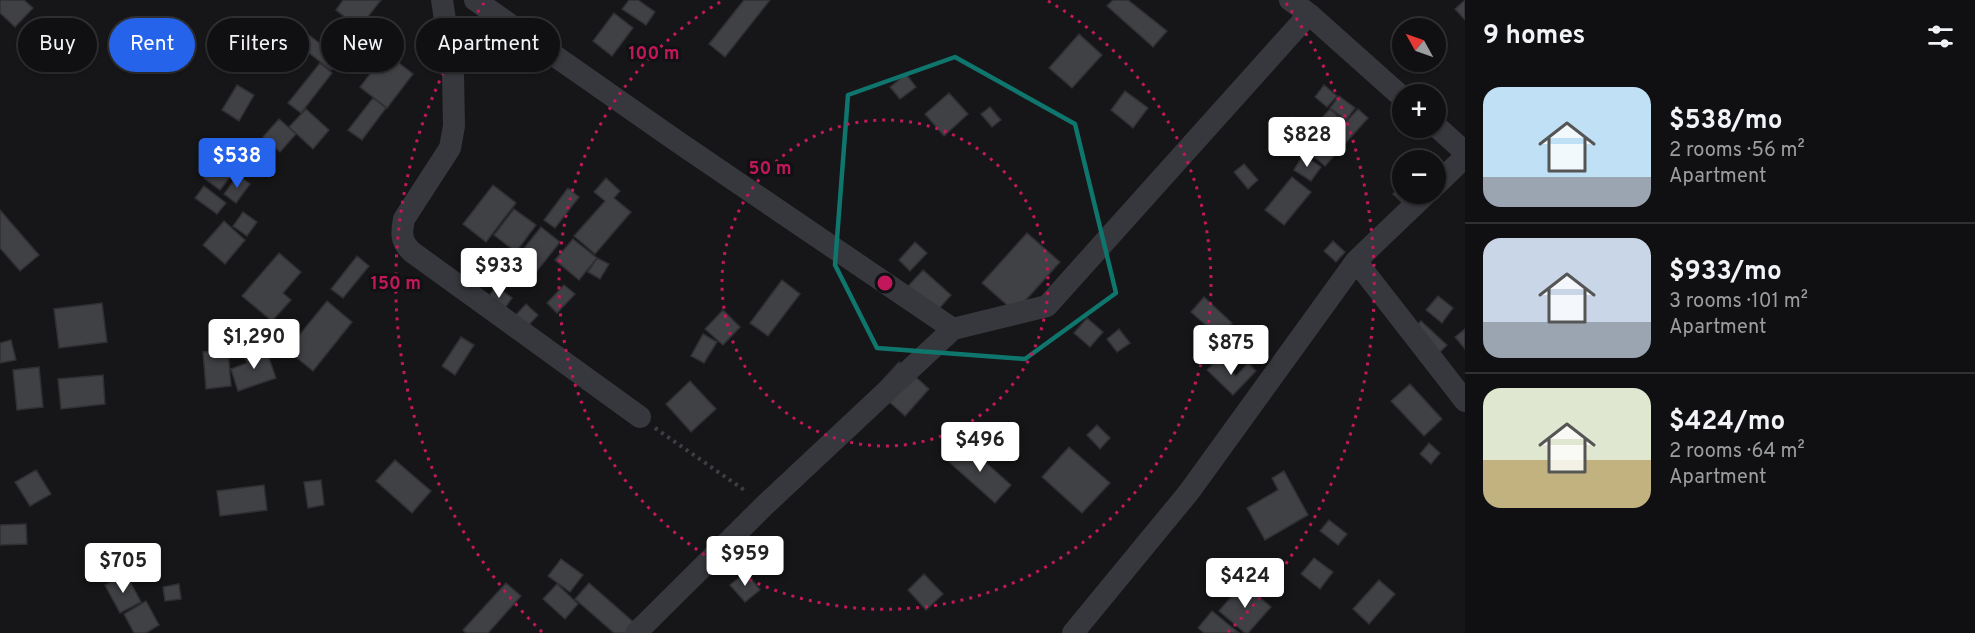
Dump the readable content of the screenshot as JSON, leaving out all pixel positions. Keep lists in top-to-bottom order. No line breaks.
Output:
{"north":"top left","page":{"heading":"9 homes","map_buttons":["+","−"],"chip":["Buy","Rent","Filters","New","Apartment"],"list":[{"name":"$538/mo","note":"2 rooms · 56 m² · Apartment"},{"name":"$933/mo","note":"3 rooms · 101 m² · Apartment"},{"name":"$424/mo","note":"2 rooms · 64 m² · Apartment"}],"price":["$828","$538","$933","$1,290","$875","$496","$959","$705","$424"]},"rings":["100 m","50 m","150 m"]}
